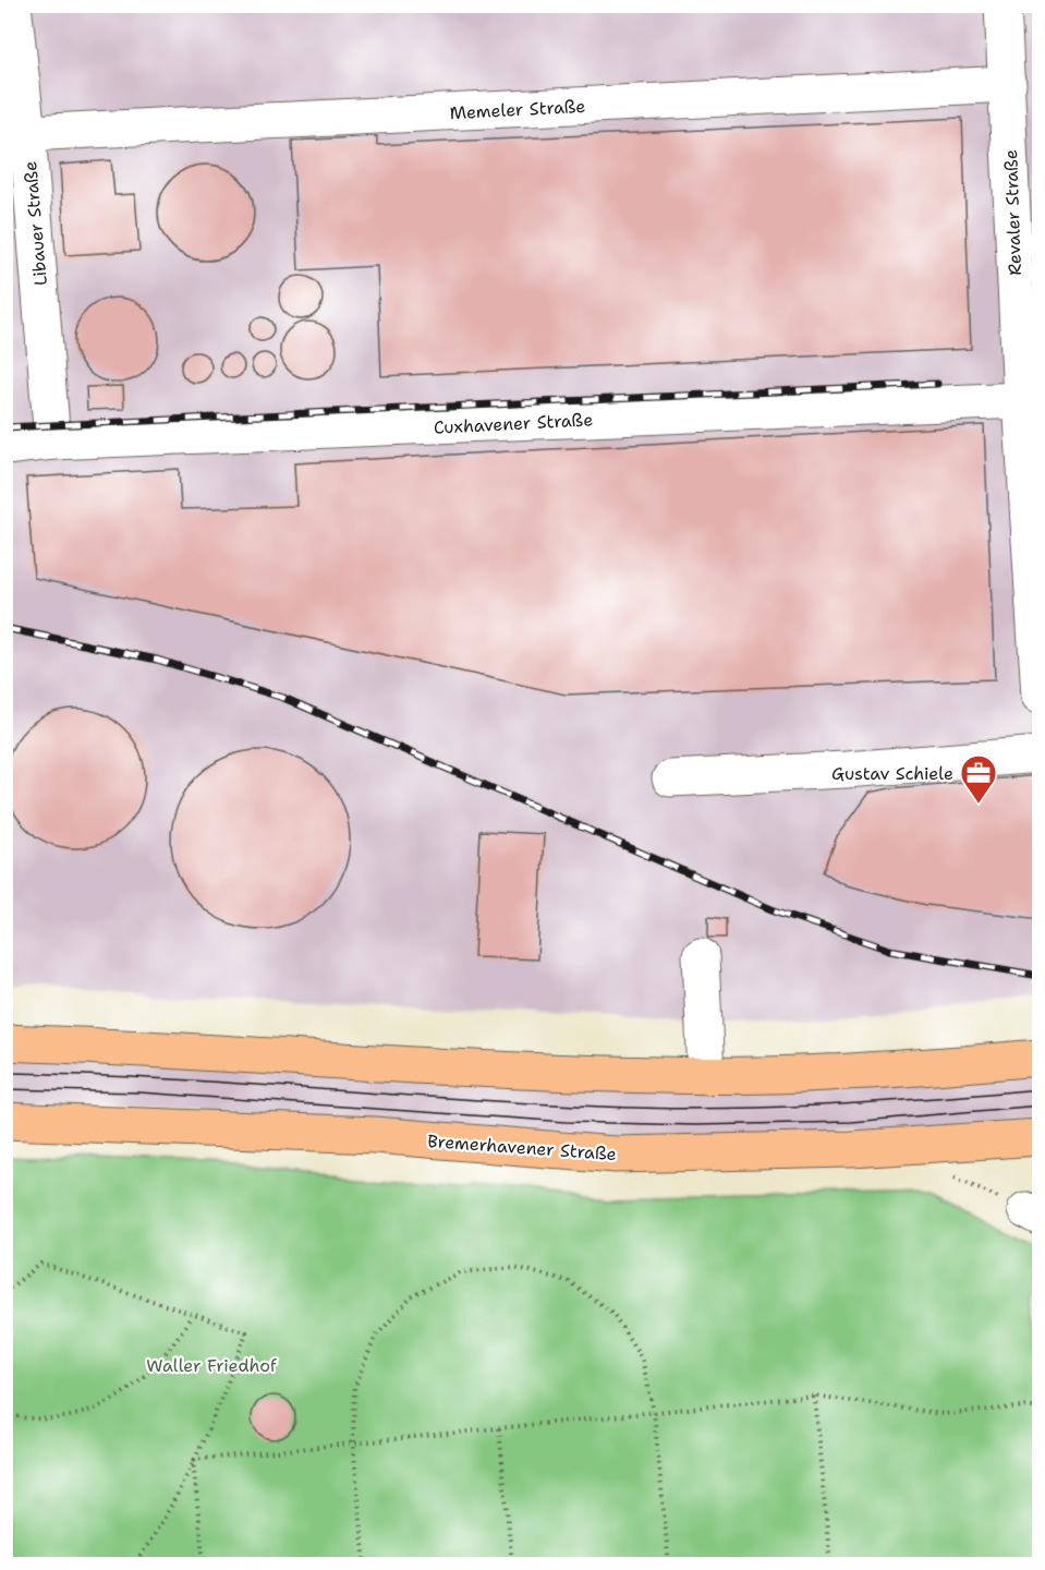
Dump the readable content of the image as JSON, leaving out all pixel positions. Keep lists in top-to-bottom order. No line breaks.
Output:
{"streets":{"main road":["Bremerhavener Straße"],"street":["Memeler Straße","Revaler Straße","Libauer Straße","Cuxhavener Straße"]},"crossings":[["Memeler Straße","Revaler Straße"],["Memeler Straße","Libauer Straße"],["Revaler Straße","Cuxhavener Straße"],["Libauer Straße","Cuxhavener Straße"]],"parks":["Waller Friedhof"],"places":{"office":["Gustav Schiele"]}}
